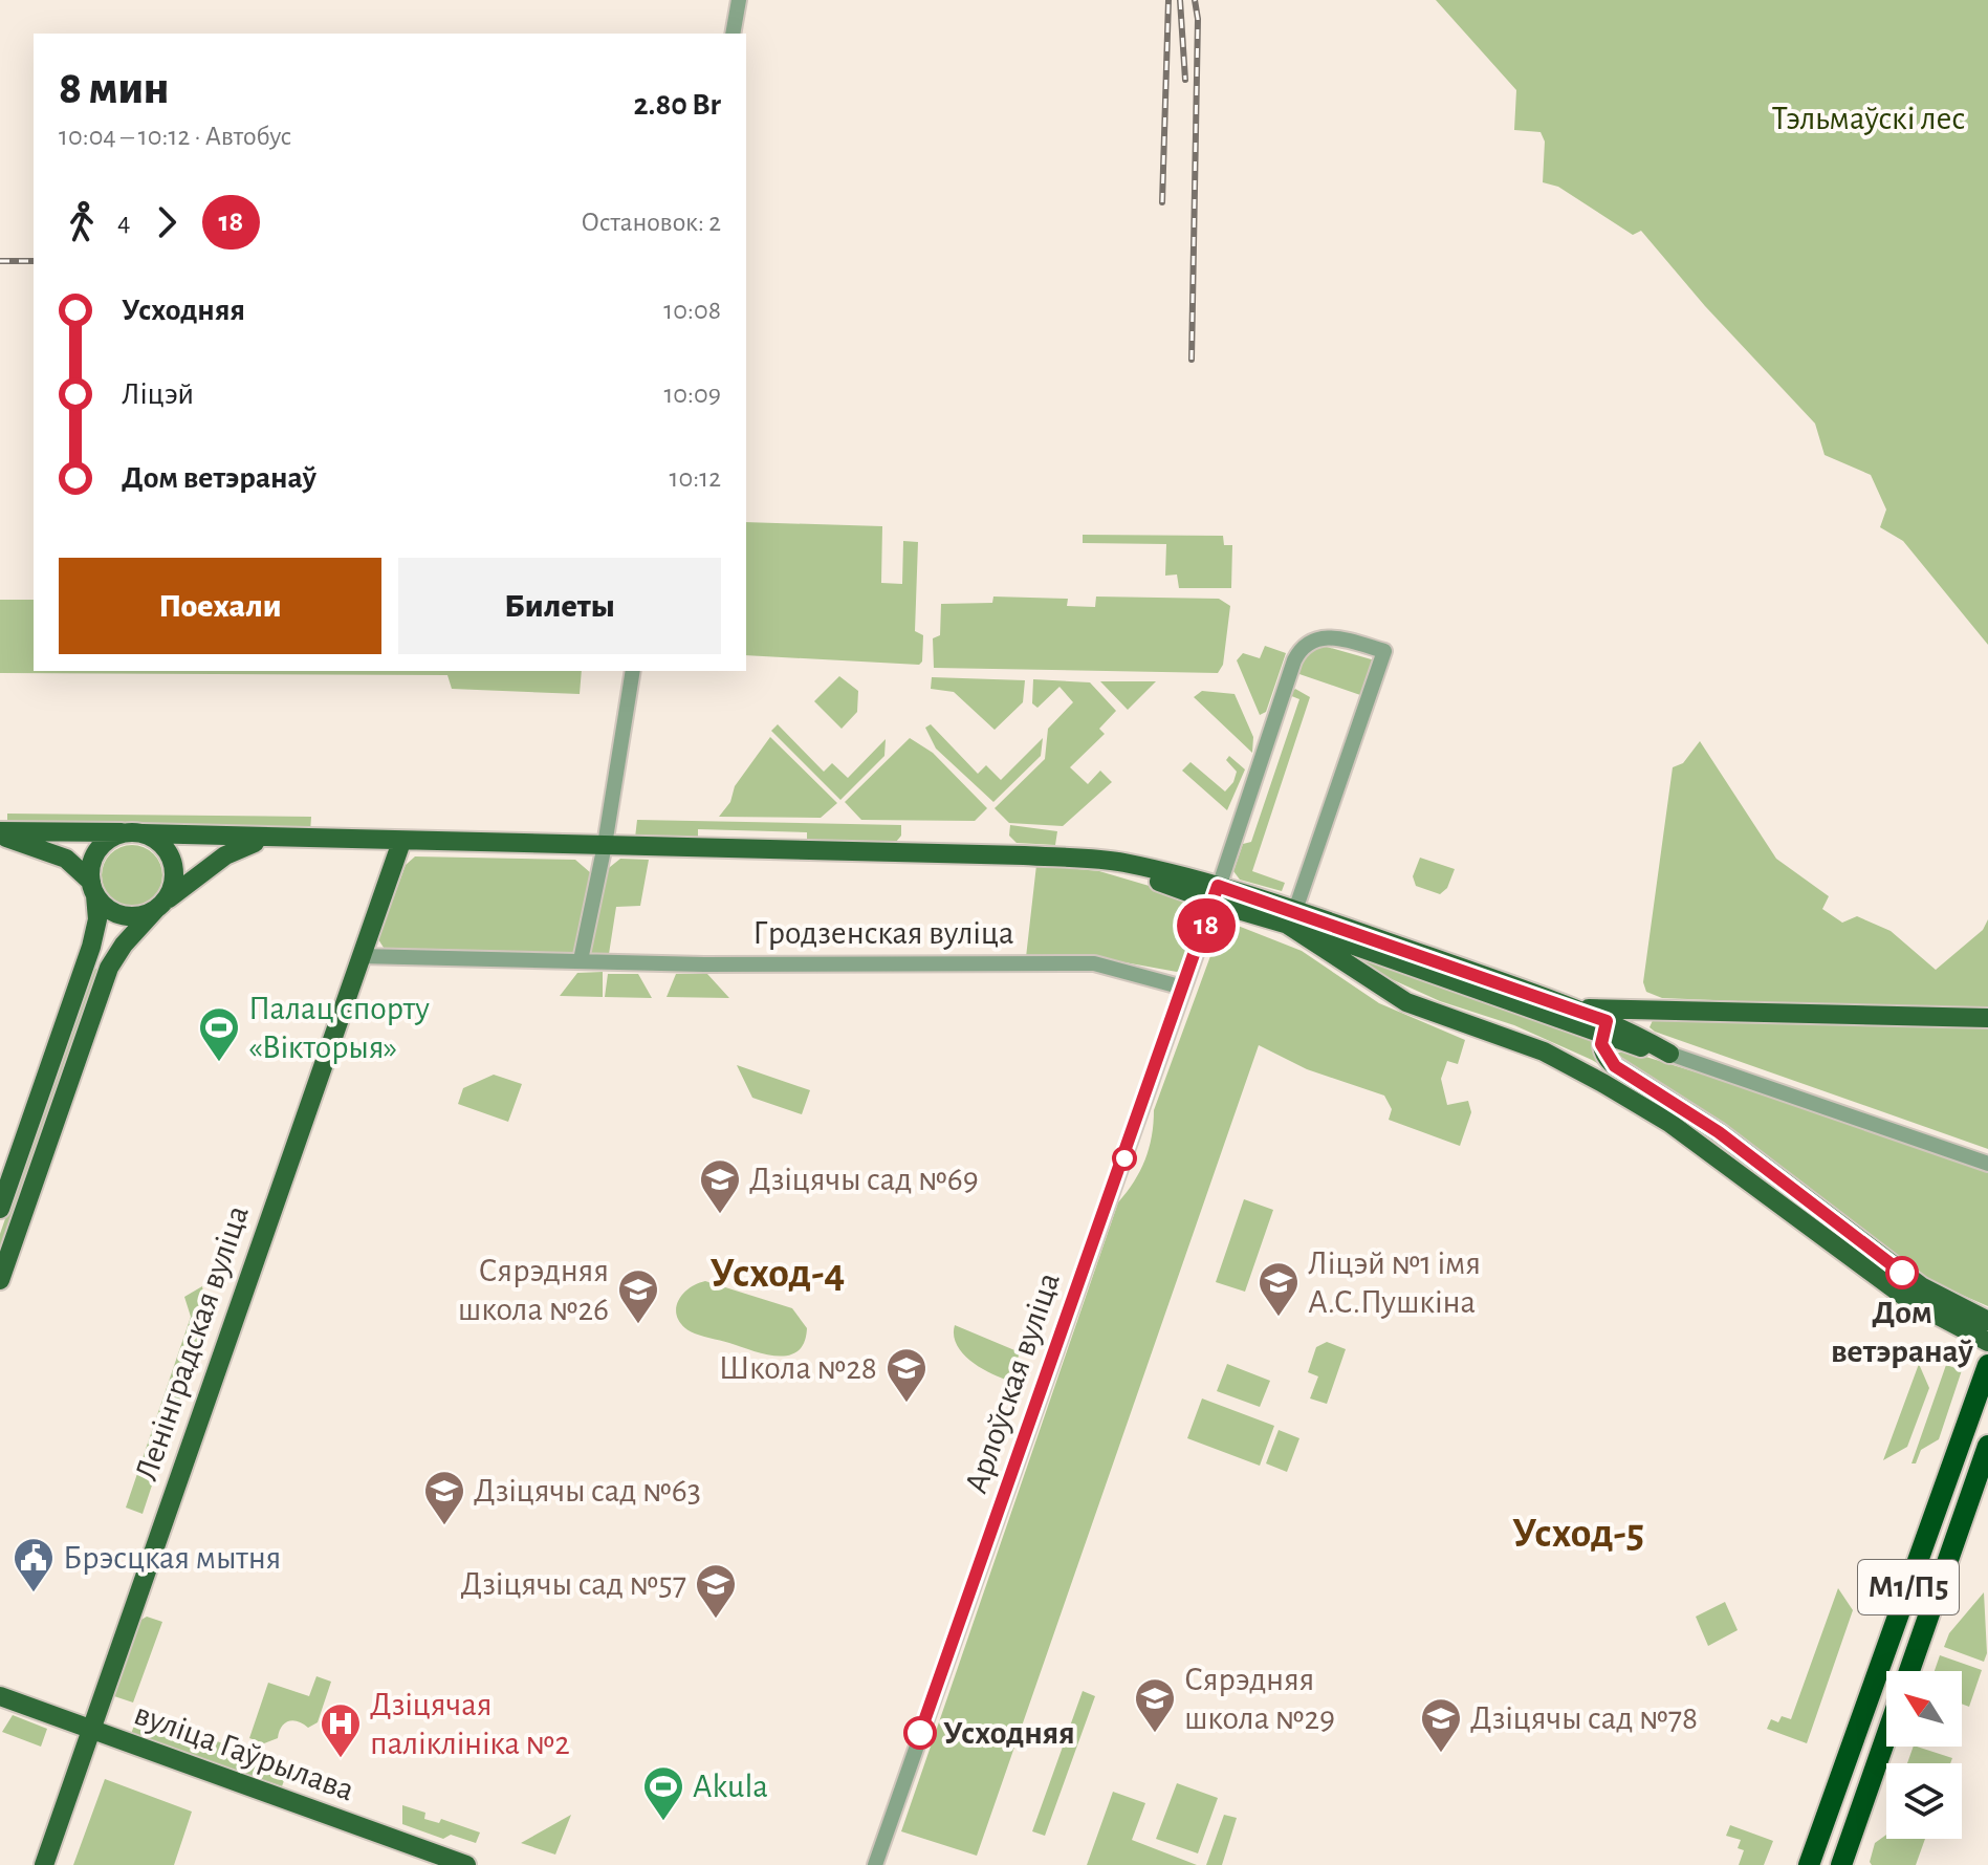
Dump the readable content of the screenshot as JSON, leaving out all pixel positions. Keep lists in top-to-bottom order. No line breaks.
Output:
{"streets":{"highway":["М1/П5"],"main road":["Ленінградская вуліца","вуліца Гаўрылава"],"street":["Гродзенская вуліца","Арлоўская вуліца"]},"crossings":[["Гродзенская вуліца","Ленінградская вуліца"],["Гродзенская вуліца","Арлоўская вуліца"],["Ленінградская вуліца","вуліца Гаўрылава"]],"districts":["Усход-4","Усход-5"],"parks":["Тэльмаўскі лес"],"places":{"sports":["Палац спорту «Вікторыя»","Akula"],"school or university":["Дзіцячы сад №69","Ліцэй №1 імя А.С.Пушкіна","Сярэдняя школа №26","Школа №28","Дзіцячы сад №63","Дзіцячы сад №57","Сярэдняя школа №29","Дзіцячы сад №78"],"other":["Дом ветэранаў","Усходняя"],"public building":["Брэсцкая мытня"],"hospital":["Дзіцячая паліклініка №2"]},"lines":["bus line 18"],"north":"top left","page":{"on_map":"18","heading":["8 мин","10:04 – 10:12 · Автобус","2.80 Br"],"legs":["4","18","Остановок: 2"],"list":[{"name":"Усходняя","value":"10:08"},{"name":"Ліцэй","value":"10:09"},{"name":"Дом ветэранаў","value":"10:12"}],"buttons":["Поехали","Билеты"]}}
